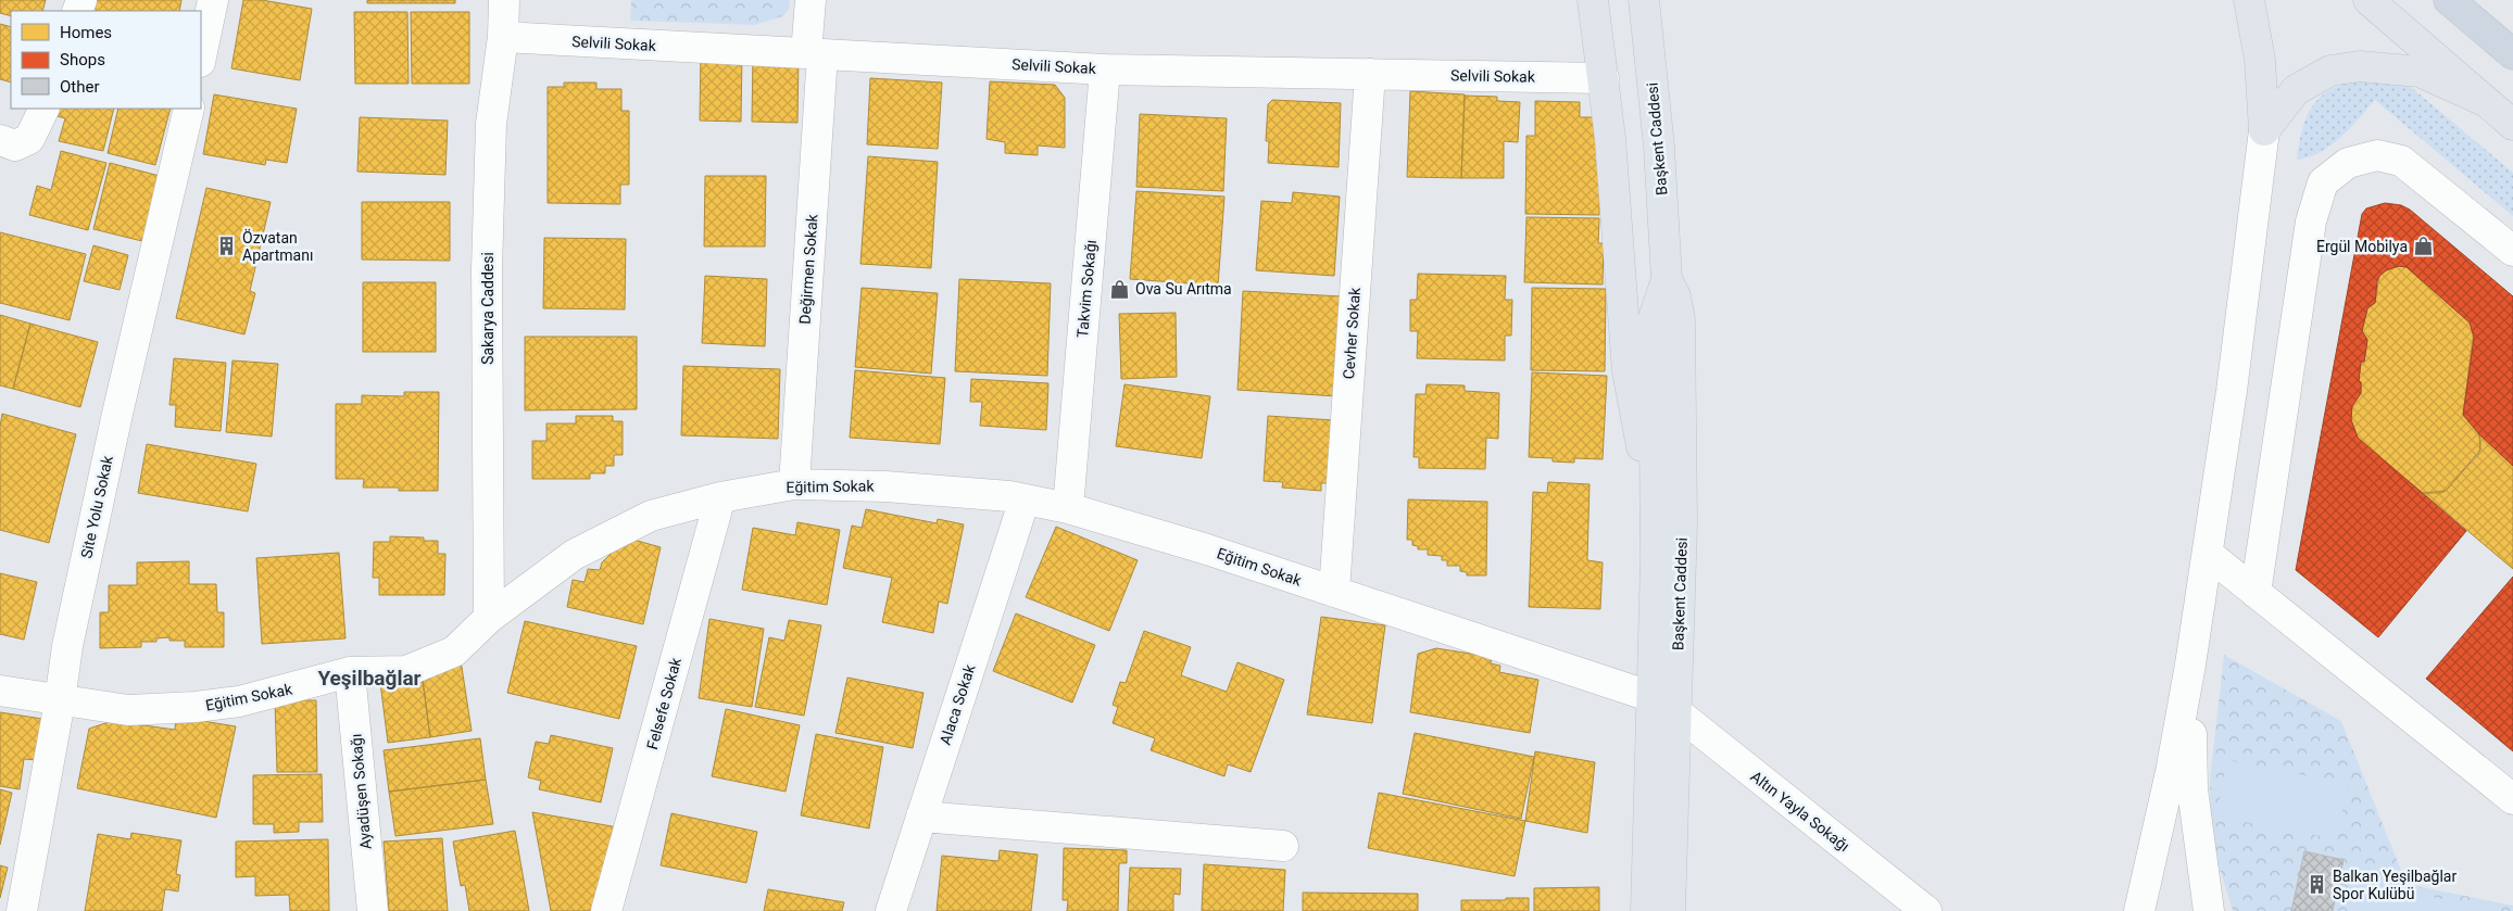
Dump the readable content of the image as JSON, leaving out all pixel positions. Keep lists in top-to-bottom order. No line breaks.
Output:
{"streets":{"main road":["Başkent Caddesi"],"street":["Selvili Sokak","Değirmen Sokak","Takvim Sokağı","Sakarya Caddesi","Cevher Sokak","Eğitim Sokak","Site Yolu Sokak","Felsefe Sokak","Alaca Sokak","Ayadüşen Sokağı","Altın Yayla Sokağı"]},"crossings":[["Selvili Sokak","Değirmen Sokak"],["Selvili Sokak","Takvim Sokağı"],["Selvili Sokak","Sakarya Caddesi"],["Selvili Sokak","Cevher Sokak"],["Başkent Caddesi","Eğitim Sokak"],["Başkent Caddesi","Altın Yayla Sokağı"],["Değirmen Sokak","Eğitim Sokak"],["Takvim Sokağı","Eğitim Sokak"],["Sakarya Caddesi","Eğitim Sokak"],["Cevher Sokak","Eğitim Sokak"],["Eğitim Sokak","Site Yolu Sokak"],["Eğitim Sokak","Felsefe Sokak"],["Eğitim Sokak","Alaca Sokak"],["Eğitim Sokak","Ayadüşen Sokağı"],["Eğitim Sokak","Altın Yayla Sokağı"]],"districts":["Yeşilbağlar"],"places":{"building":["Özvatan Apartmanı","Balkan Yeşilbağlar Spor Kulübü"],"shop":["Ergül Mobilya","Ova Su Arıtma"]},"legend":["Homes","Shops","Other"]}
